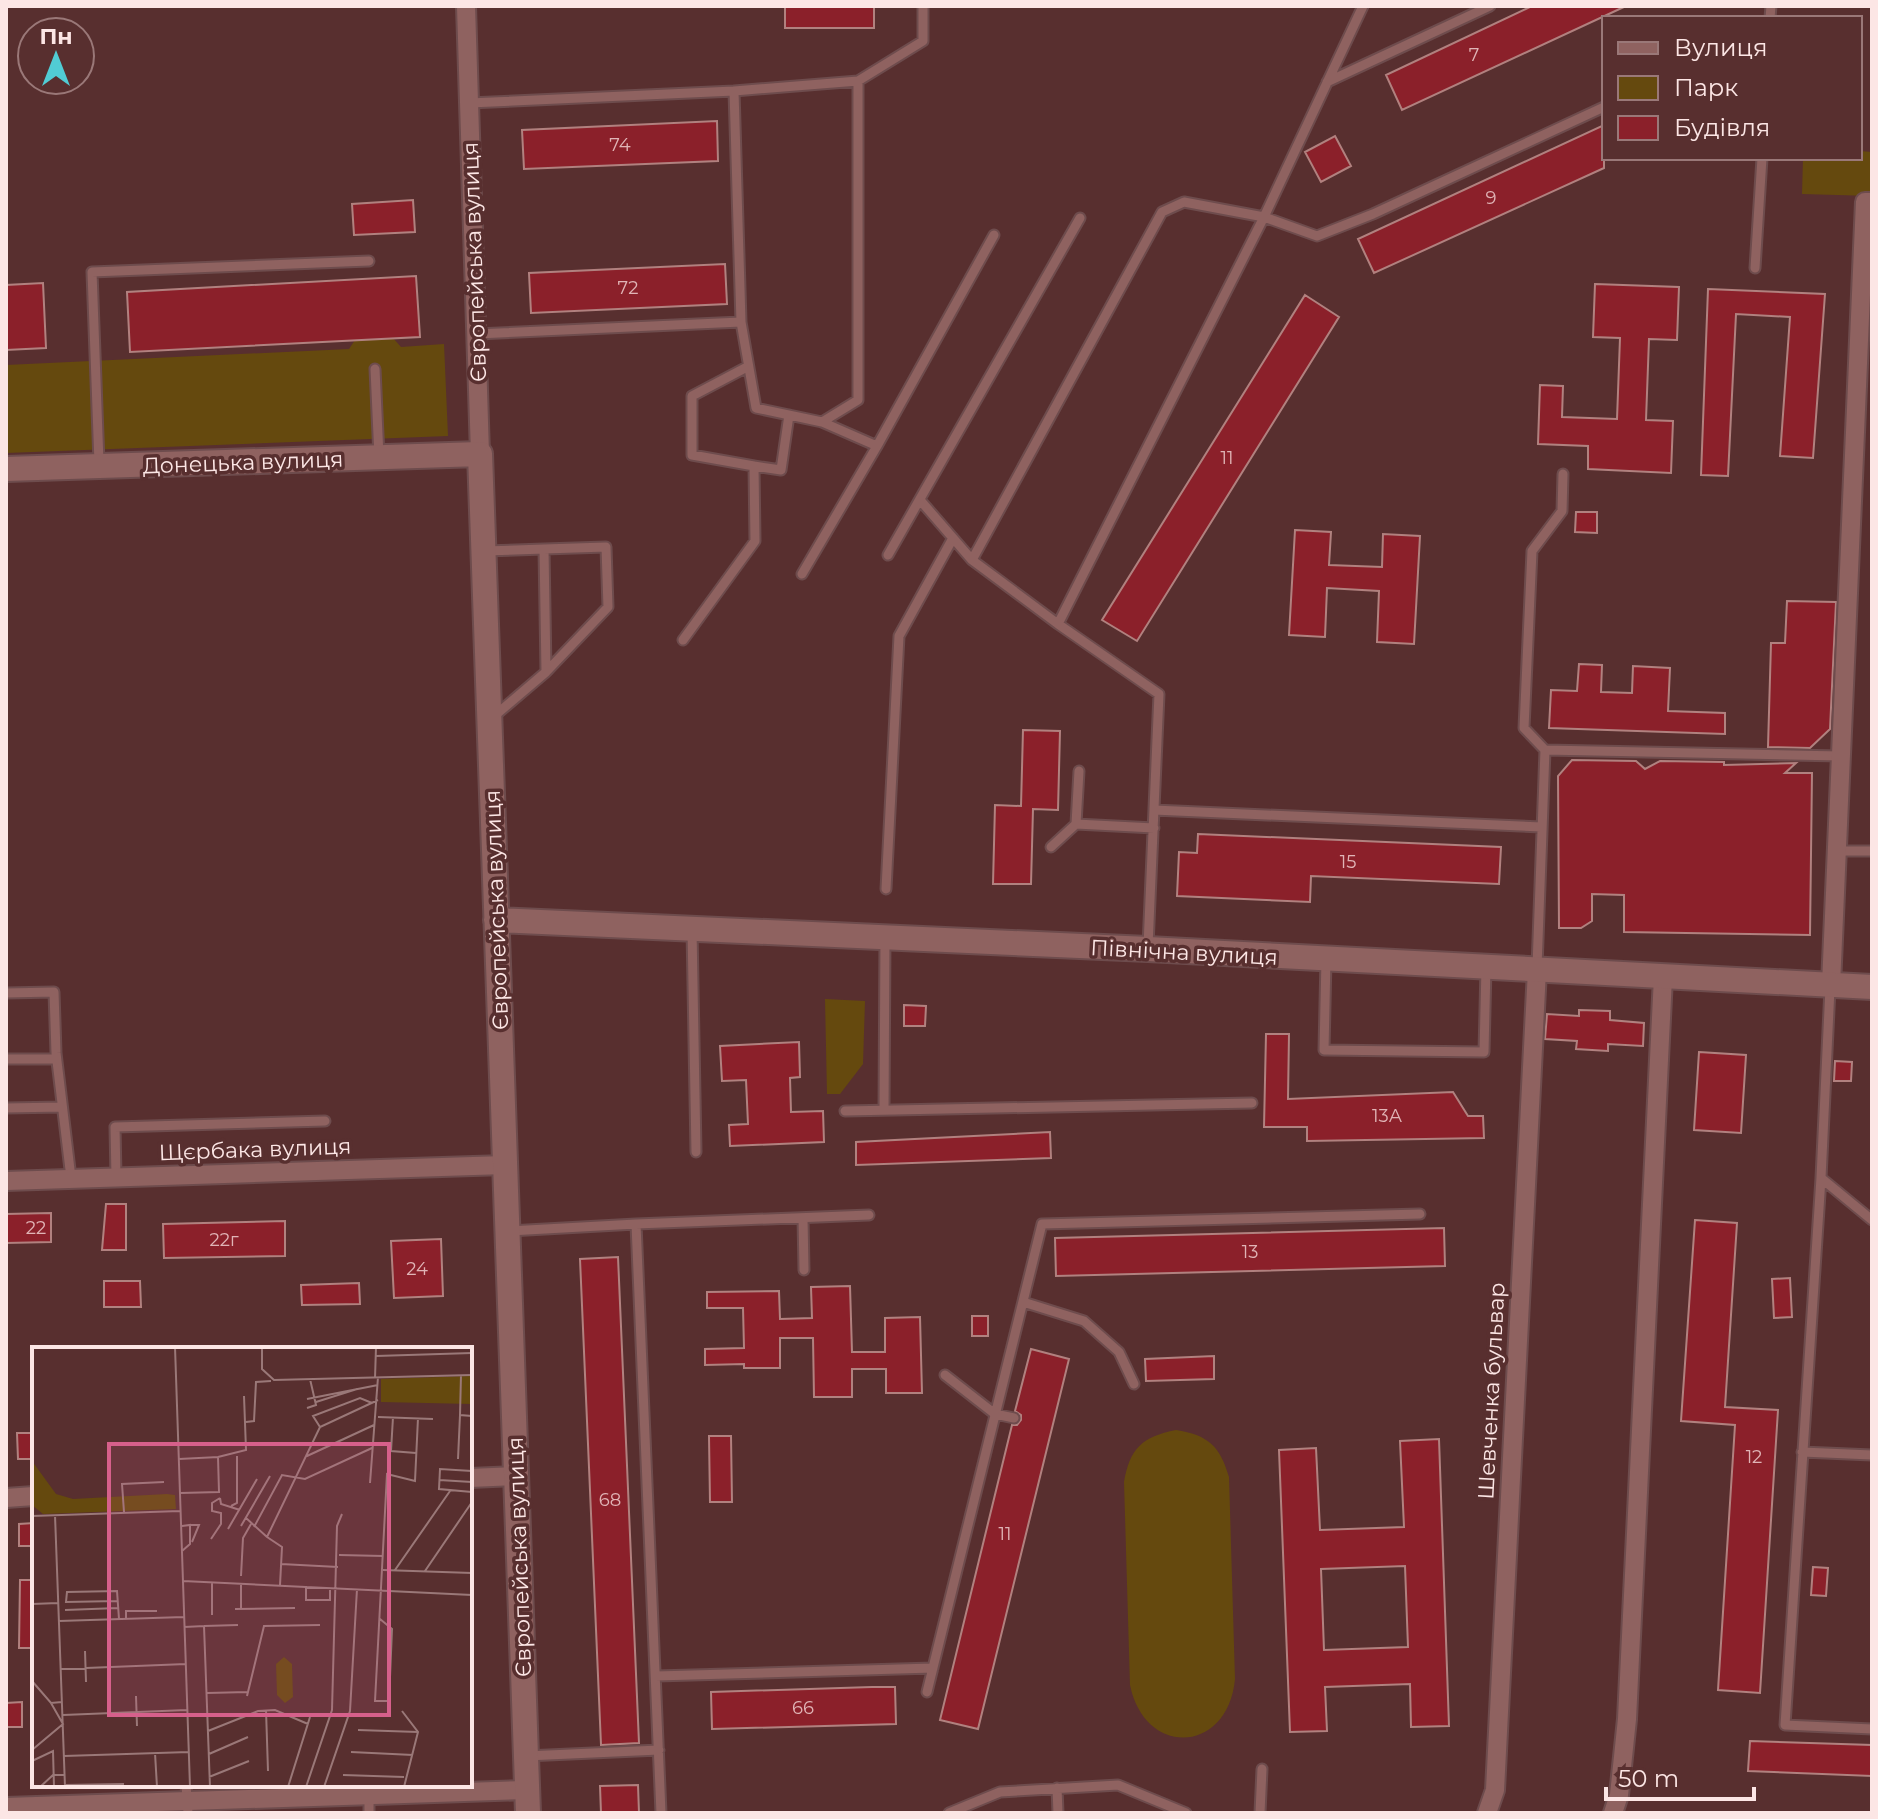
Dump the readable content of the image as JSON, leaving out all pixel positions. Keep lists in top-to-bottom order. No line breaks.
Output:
{"streets":{"street":["Європейська вулиця","Донецька вулиця","Північна вулиця","Щєрбака вулиця","Шевченка бульвар"]},"crossings":[["Європейська вулиця","Донецька вулиця"],["Європейська вулиця","Північна вулиця"],["Європейська вулиця","Щєрбака вулиця"],["Північна вулиця","Шевченка бульвар"]],"house_numbers":["7","74","9","72","11","15","13А","22","22г","13","24","12","68","11","66"],"legend":["Вулиця","Парк","Будівля"],"scale_bar":"50 m","north":"top"}
